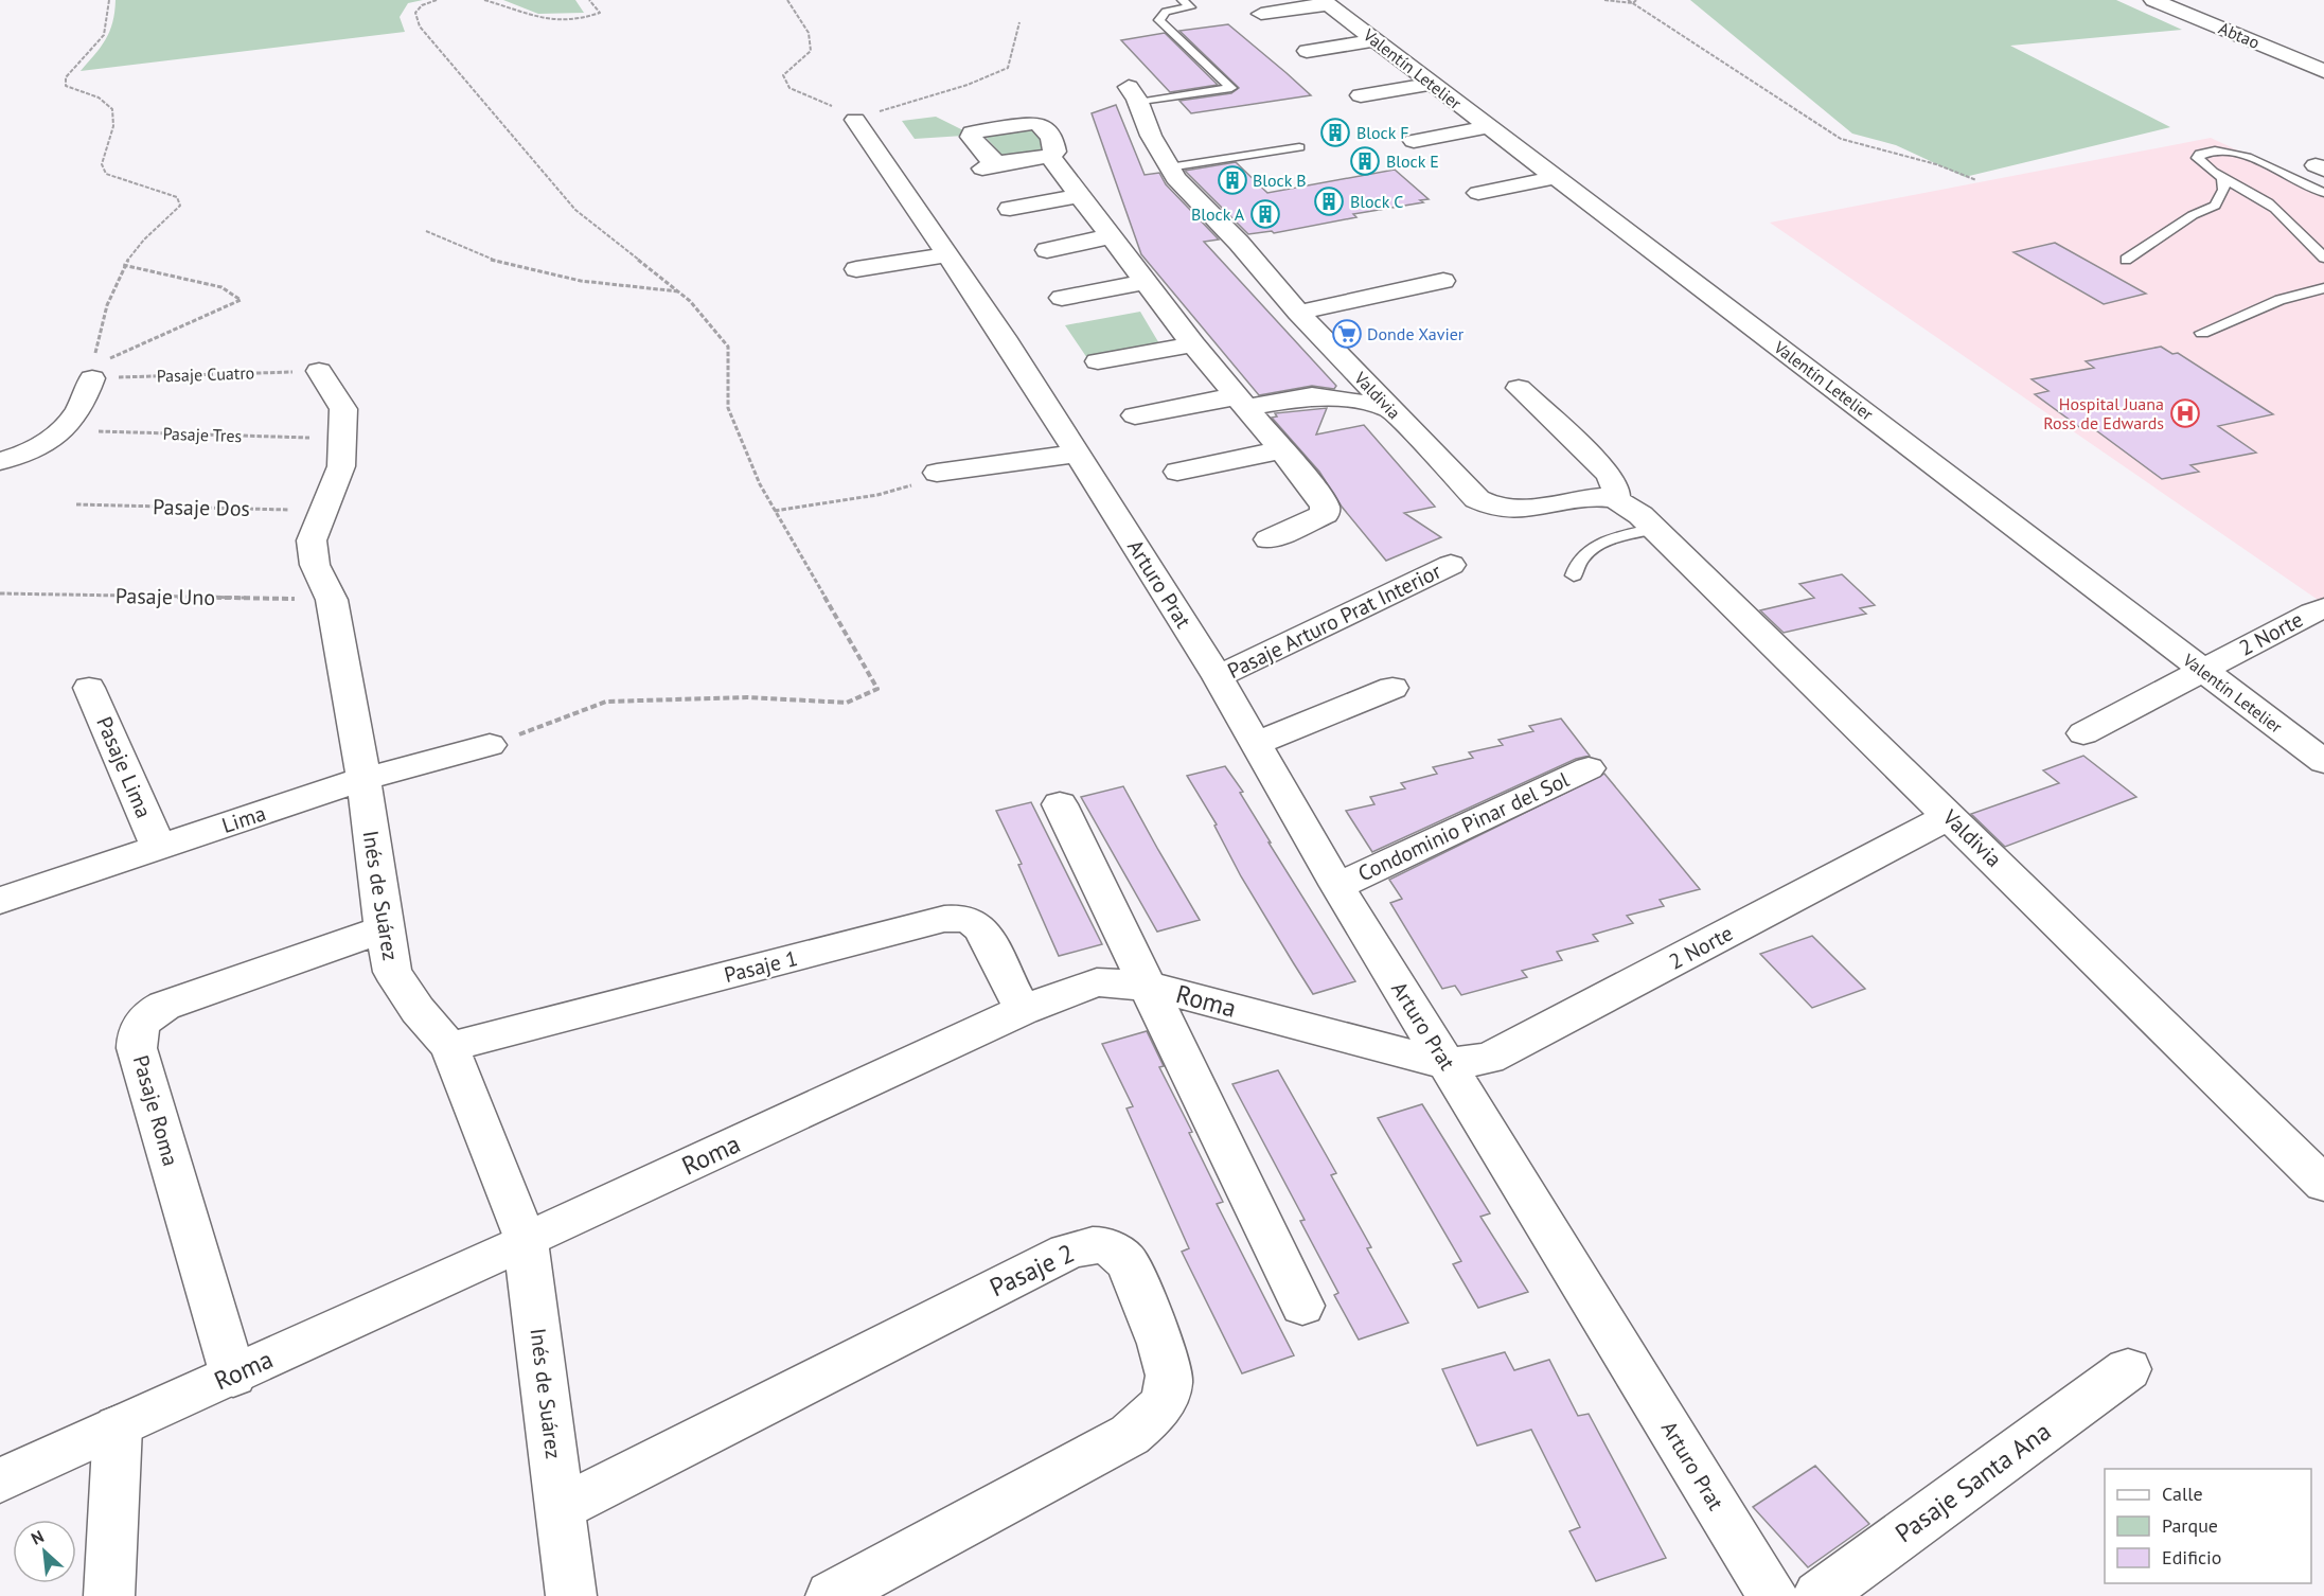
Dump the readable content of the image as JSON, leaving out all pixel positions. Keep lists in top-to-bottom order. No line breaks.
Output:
{"streets":{"street":["Abtao","Valentín Letelier","Valdivia","Arturo Prat","Pasaje Arturo Prat Interior","2 Norte","Pasaje Lima","Lima","Condominio Pinar del Sol","Inés de Suárez","Pasaje 1","Roma","Pasaje Roma","Pasaje 2","Pasaje Santa Ana"],"path":["Pasaje Cuatro","Pasaje Tres","Pasaje Dos","Pasaje Uno"]},"crossings":[["Valentín Letelier","2 Norte"],["Pasaje Cuatro","Inés de Suárez"],["Valdivia","2 Norte"],["Pasaje Tres","Inés de Suárez"],["Pasaje Dos","Inés de Suárez"],["Arturo Prat","Pasaje Arturo Prat Interior"],["Arturo Prat","2 Norte"],["Arturo Prat","Condominio Pinar del Sol"],["Arturo Prat","Roma"],["Pasaje Uno","Inés de Suárez"],["2 Norte","Roma"],["Pasaje Lima","Lima"],["Lima","Inés de Suárez"],["Inés de Suárez","Pasaje 1"],["Inés de Suárez","Roma"],["Inés de Suárez","Pasaje Roma"],["Inés de Suárez","Pasaje 2"],["Pasaje 1","Roma"],["Roma","Pasaje Roma"]],"places":{"building":["Block F","Block E","Block B","Block C","Block A"],"supermarket":["Donde Xavier"],"hospital":["Hospital Juana Ross de Edwards"]},"legend":["Calle","Parque","Edificio"],"north":"top left"}
